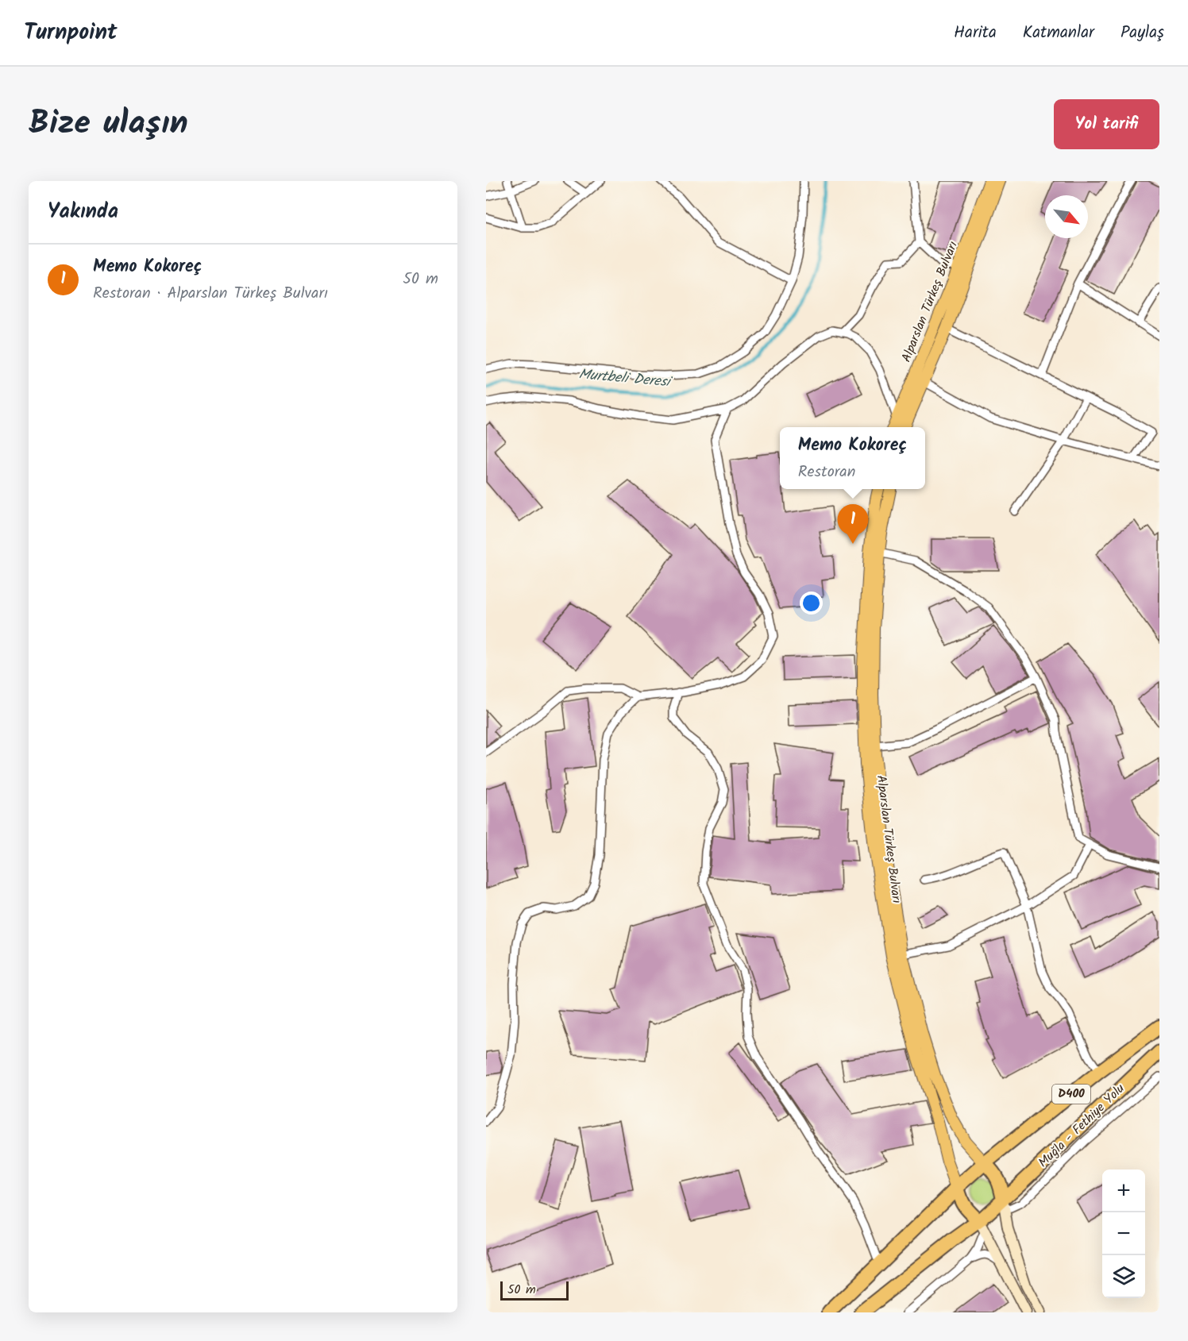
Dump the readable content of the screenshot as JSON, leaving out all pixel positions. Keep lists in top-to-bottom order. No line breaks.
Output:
{"streets":{"highway":["D400","Muğla - Fethiye Yolu"],"main road":["Alparslan Türkeş Bulvarı"]},"crossings":[["Alparslan Türkeş Bulvarı","D400"],["Alparslan Türkeş Bulvarı","Muğla - Fethiye Yolu"],["D400","Muğla - Fethiye Yolu"]],"water":["Murtbeli Deresi"],"scale_bar":"50 m","north":"bottom right","page":{"header":"Turnpoint","nav":["Harita","Katmanlar","Paylaş"],"title":"Bize ulaşın","buttons":"Yol tarifi","heading":"Yakında","list":[{"mark":"1","name":"Memo Kokoreç","note":"Restoran · Alparslan Türkeş Bulvarı","value":"50 m"}],"popup":["Memo Kokoreç","Restoran"],"pins":"1","map_buttons":["+","−"],"scale":"50 m"}}
